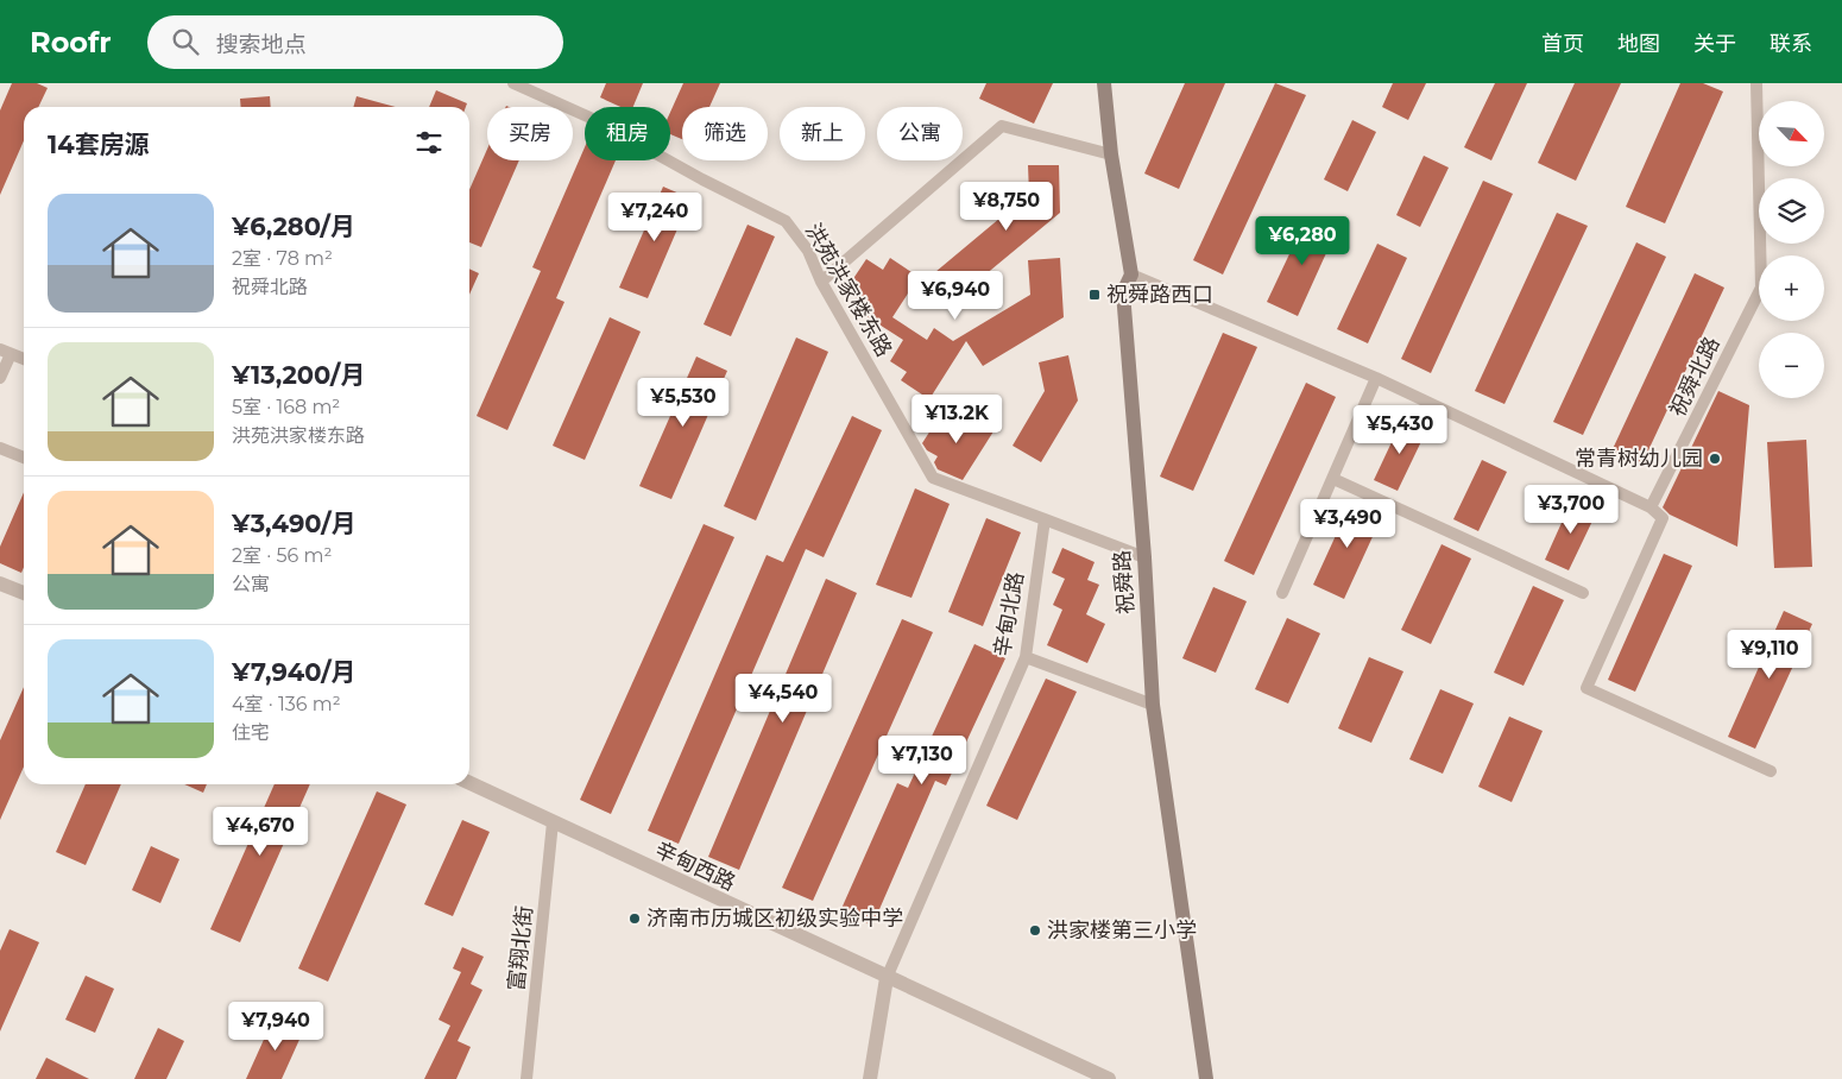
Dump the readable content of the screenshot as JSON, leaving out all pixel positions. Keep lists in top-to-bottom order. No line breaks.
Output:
{"streets":{"main road":["祝舜路"],"street":["洪苑洪家楼东路","祝舜北路","辛甸北路","辛甸西路","富翔北街"]},"crossings":[["洪苑洪家楼东路","辛甸北路"],["辛甸北路","辛甸西路"],["辛甸西路","富翔北街"]],"places":{"transit":["祝舜路西口"],"other":["常青树幼儿园","济南市历城区初级实验中学","洪家楼第三小学"]},"north":"bottom right","page":{"header":"Roofr","search":"搜索地点","nav":["首页","地图","关于","联系"],"map_buttons":["+","−"],"chip":["买房","租房","筛选","新上","公寓"],"heading":"14套房源","list":[{"name":"¥6,280/月","note":"2室 · 78 m² · 祝舜北路"},{"name":"¥13,200/月","note":"5室 · 168 m² · 洪苑洪家楼东路"},{"name":"¥3,490/月","note":"2室 · 56 m² · 公寓"},{"name":"¥7,940/月","note":"4室 · 136 m² · 住宅"}],"price":["¥8,750","¥7,240","¥6,280","¥6,940","¥5,530","¥13.2K","¥5,430","¥3,700","¥3,490","¥9,110","¥4,540","¥7,130","¥4,670","¥7,940"]}}
